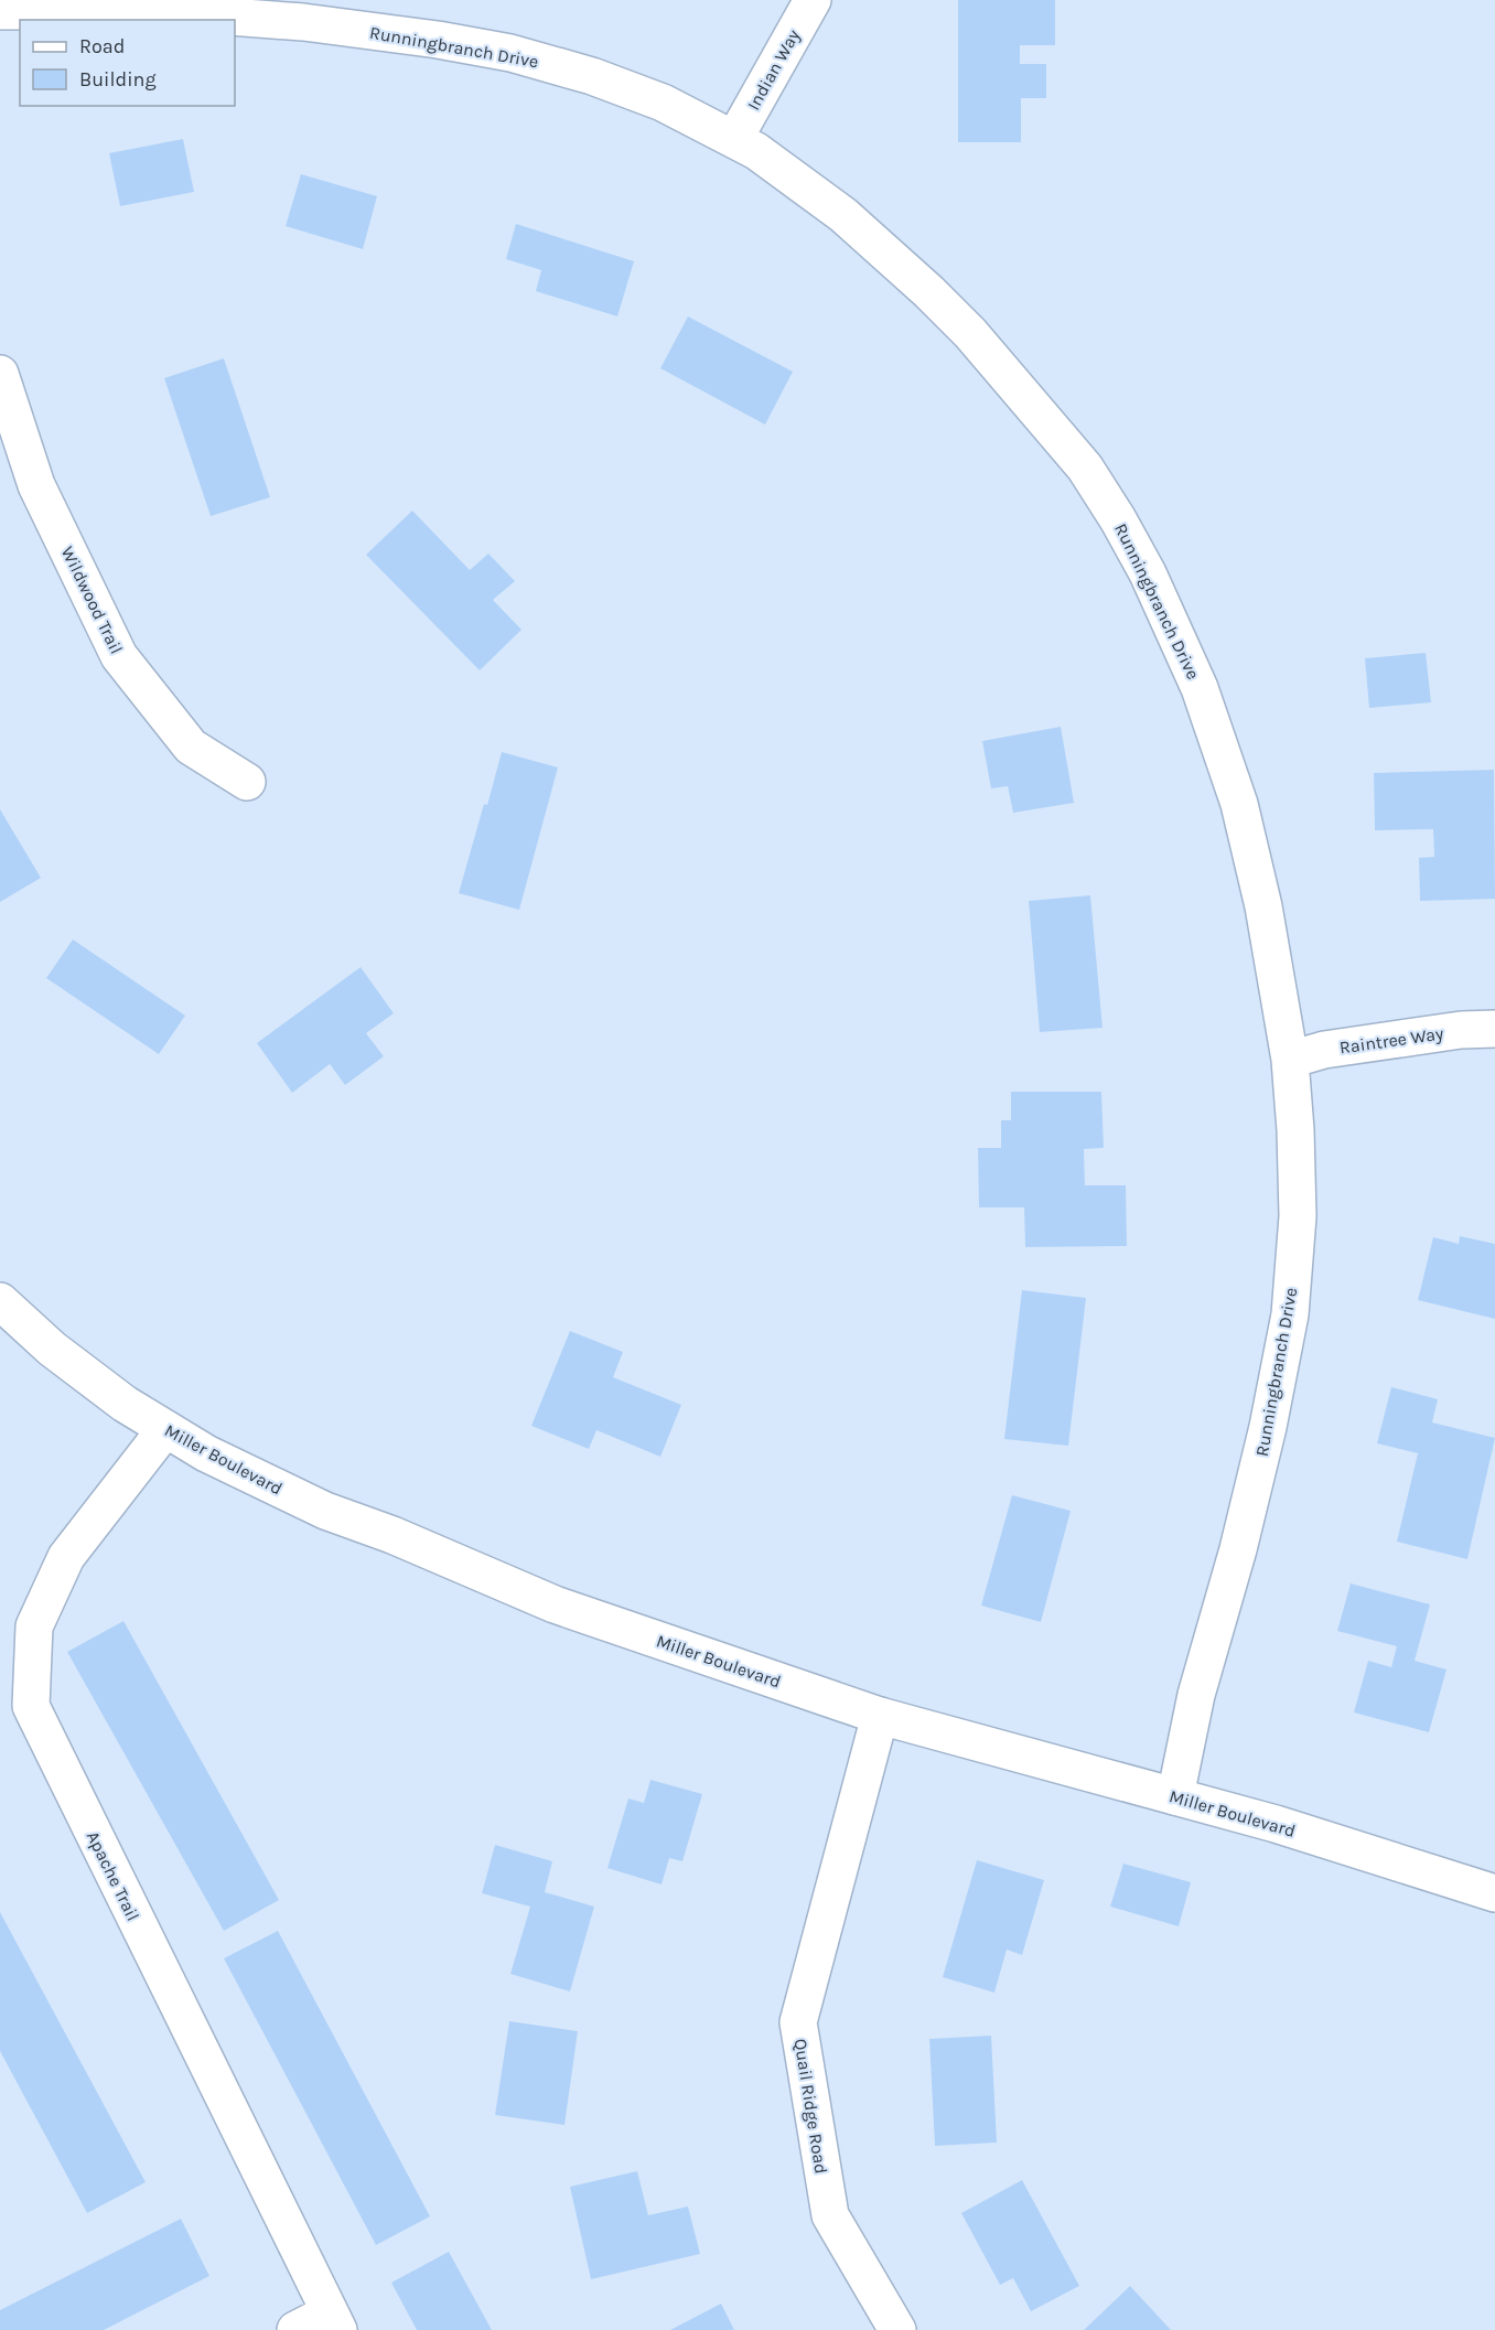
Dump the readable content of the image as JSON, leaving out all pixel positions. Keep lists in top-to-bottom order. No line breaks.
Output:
{"streets":{"street":["Runningbranch Drive","Indian Way","Wildwood Trail","Raintree Way","Miller Boulevard","Apache Trail","Quail Ridge Road"]},"crossings":[["Runningbranch Drive","Indian Way"],["Runningbranch Drive","Raintree Way"],["Runningbranch Drive","Miller Boulevard"],["Miller Boulevard","Apache Trail"],["Miller Boulevard","Quail Ridge Road"]],"legend":["Road","Building"]}
